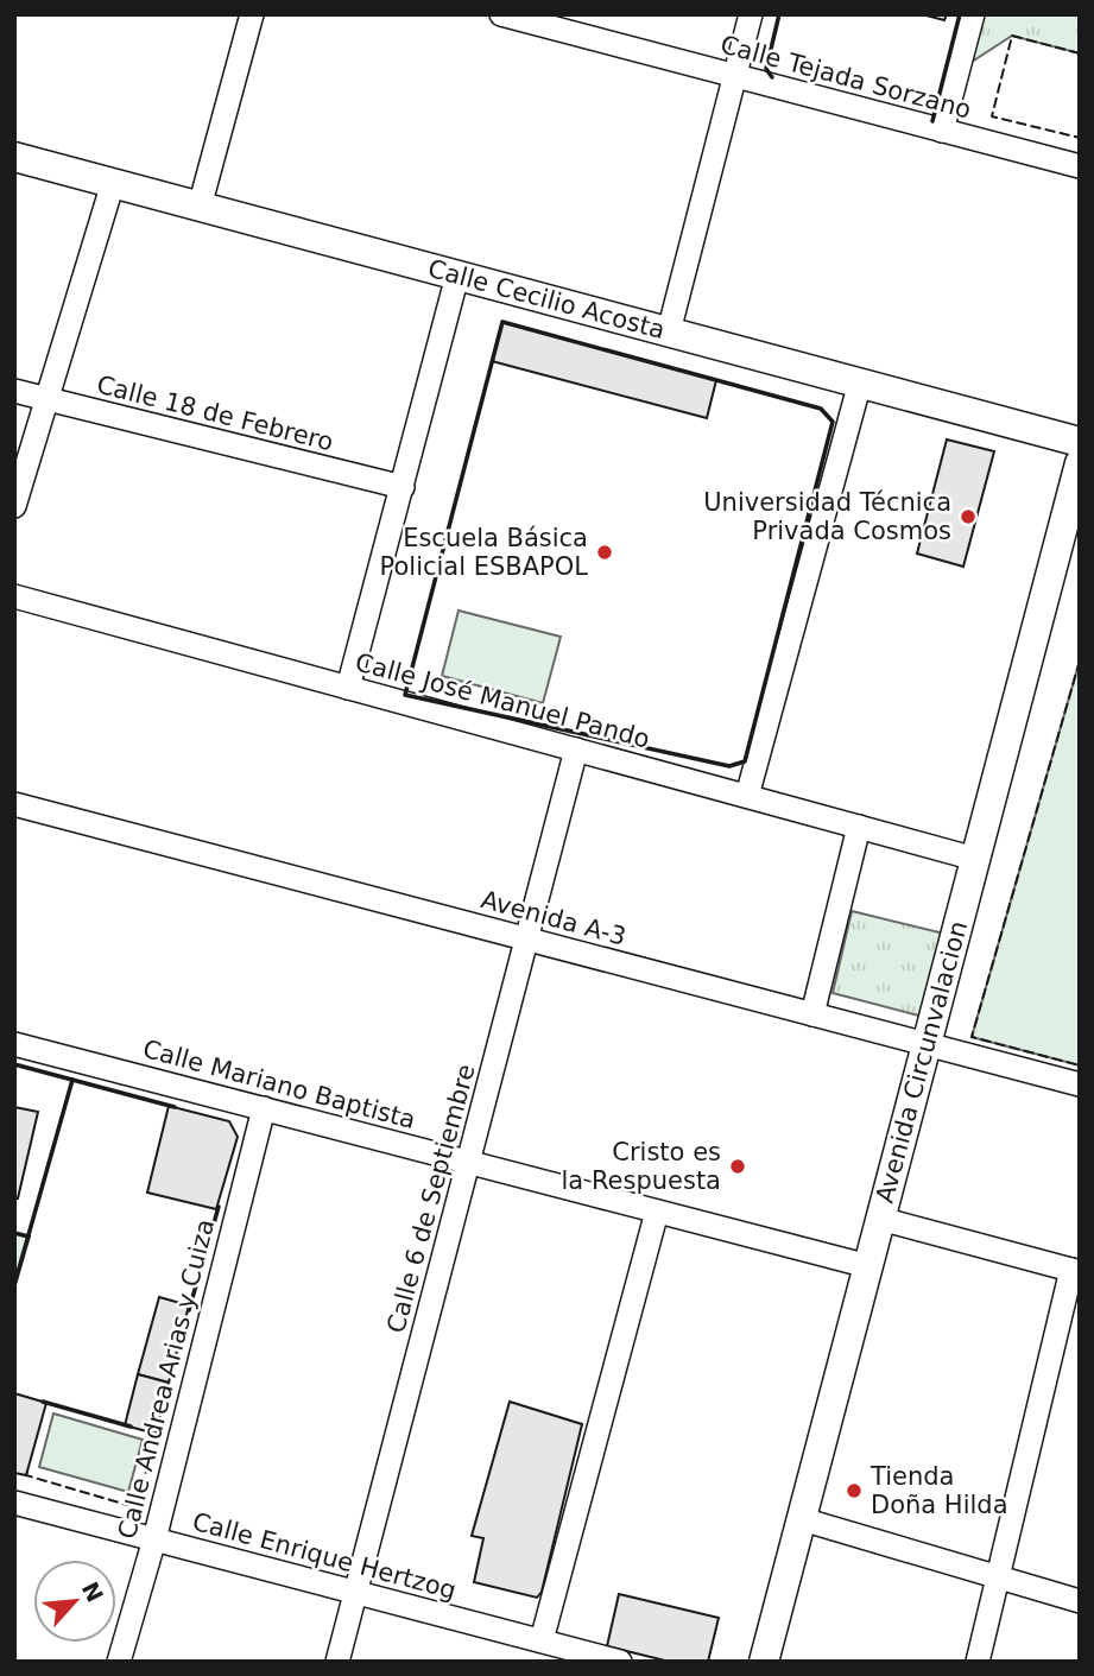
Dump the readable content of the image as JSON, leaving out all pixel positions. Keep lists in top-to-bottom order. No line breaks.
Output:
{"streets":{"street":["Calle Tejada Sorzano","Calle Cecilio Acosta","Calle 18 de Febrero","Calle José Manuel Pando","Avenida A-3","Avenida Circunvalacion","Calle Mariano Baptista","Calle 6 de Septiembre","Calle Andrea Arias y Cuiza","Calle Enrique Hertzog"]},"crossings":[["Calle José Manuel Pando","Avenida Circunvalacion"],["Calle José Manuel Pando","Calle 6 de Septiembre"],["Avenida A-3","Avenida Circunvalacion"],["Avenida A-3","Calle 6 de Septiembre"],["Avenida Circunvalacion","Calle Mariano Baptista"],["Calle Mariano Baptista","Calle 6 de Septiembre"],["Calle Mariano Baptista","Calle Andrea Arias y Cuiza"],["Calle 6 de Septiembre","Calle Enrique Hertzog"],["Calle Andrea Arias y Cuiza","Calle Enrique Hertzog"]],"places":["Universidad Técnica Privada Cosmos","Escuela Básica Policial ESBAPOL","Cristo es la Respuesta","Tienda Doña Hilda"],"north":"top right"}
